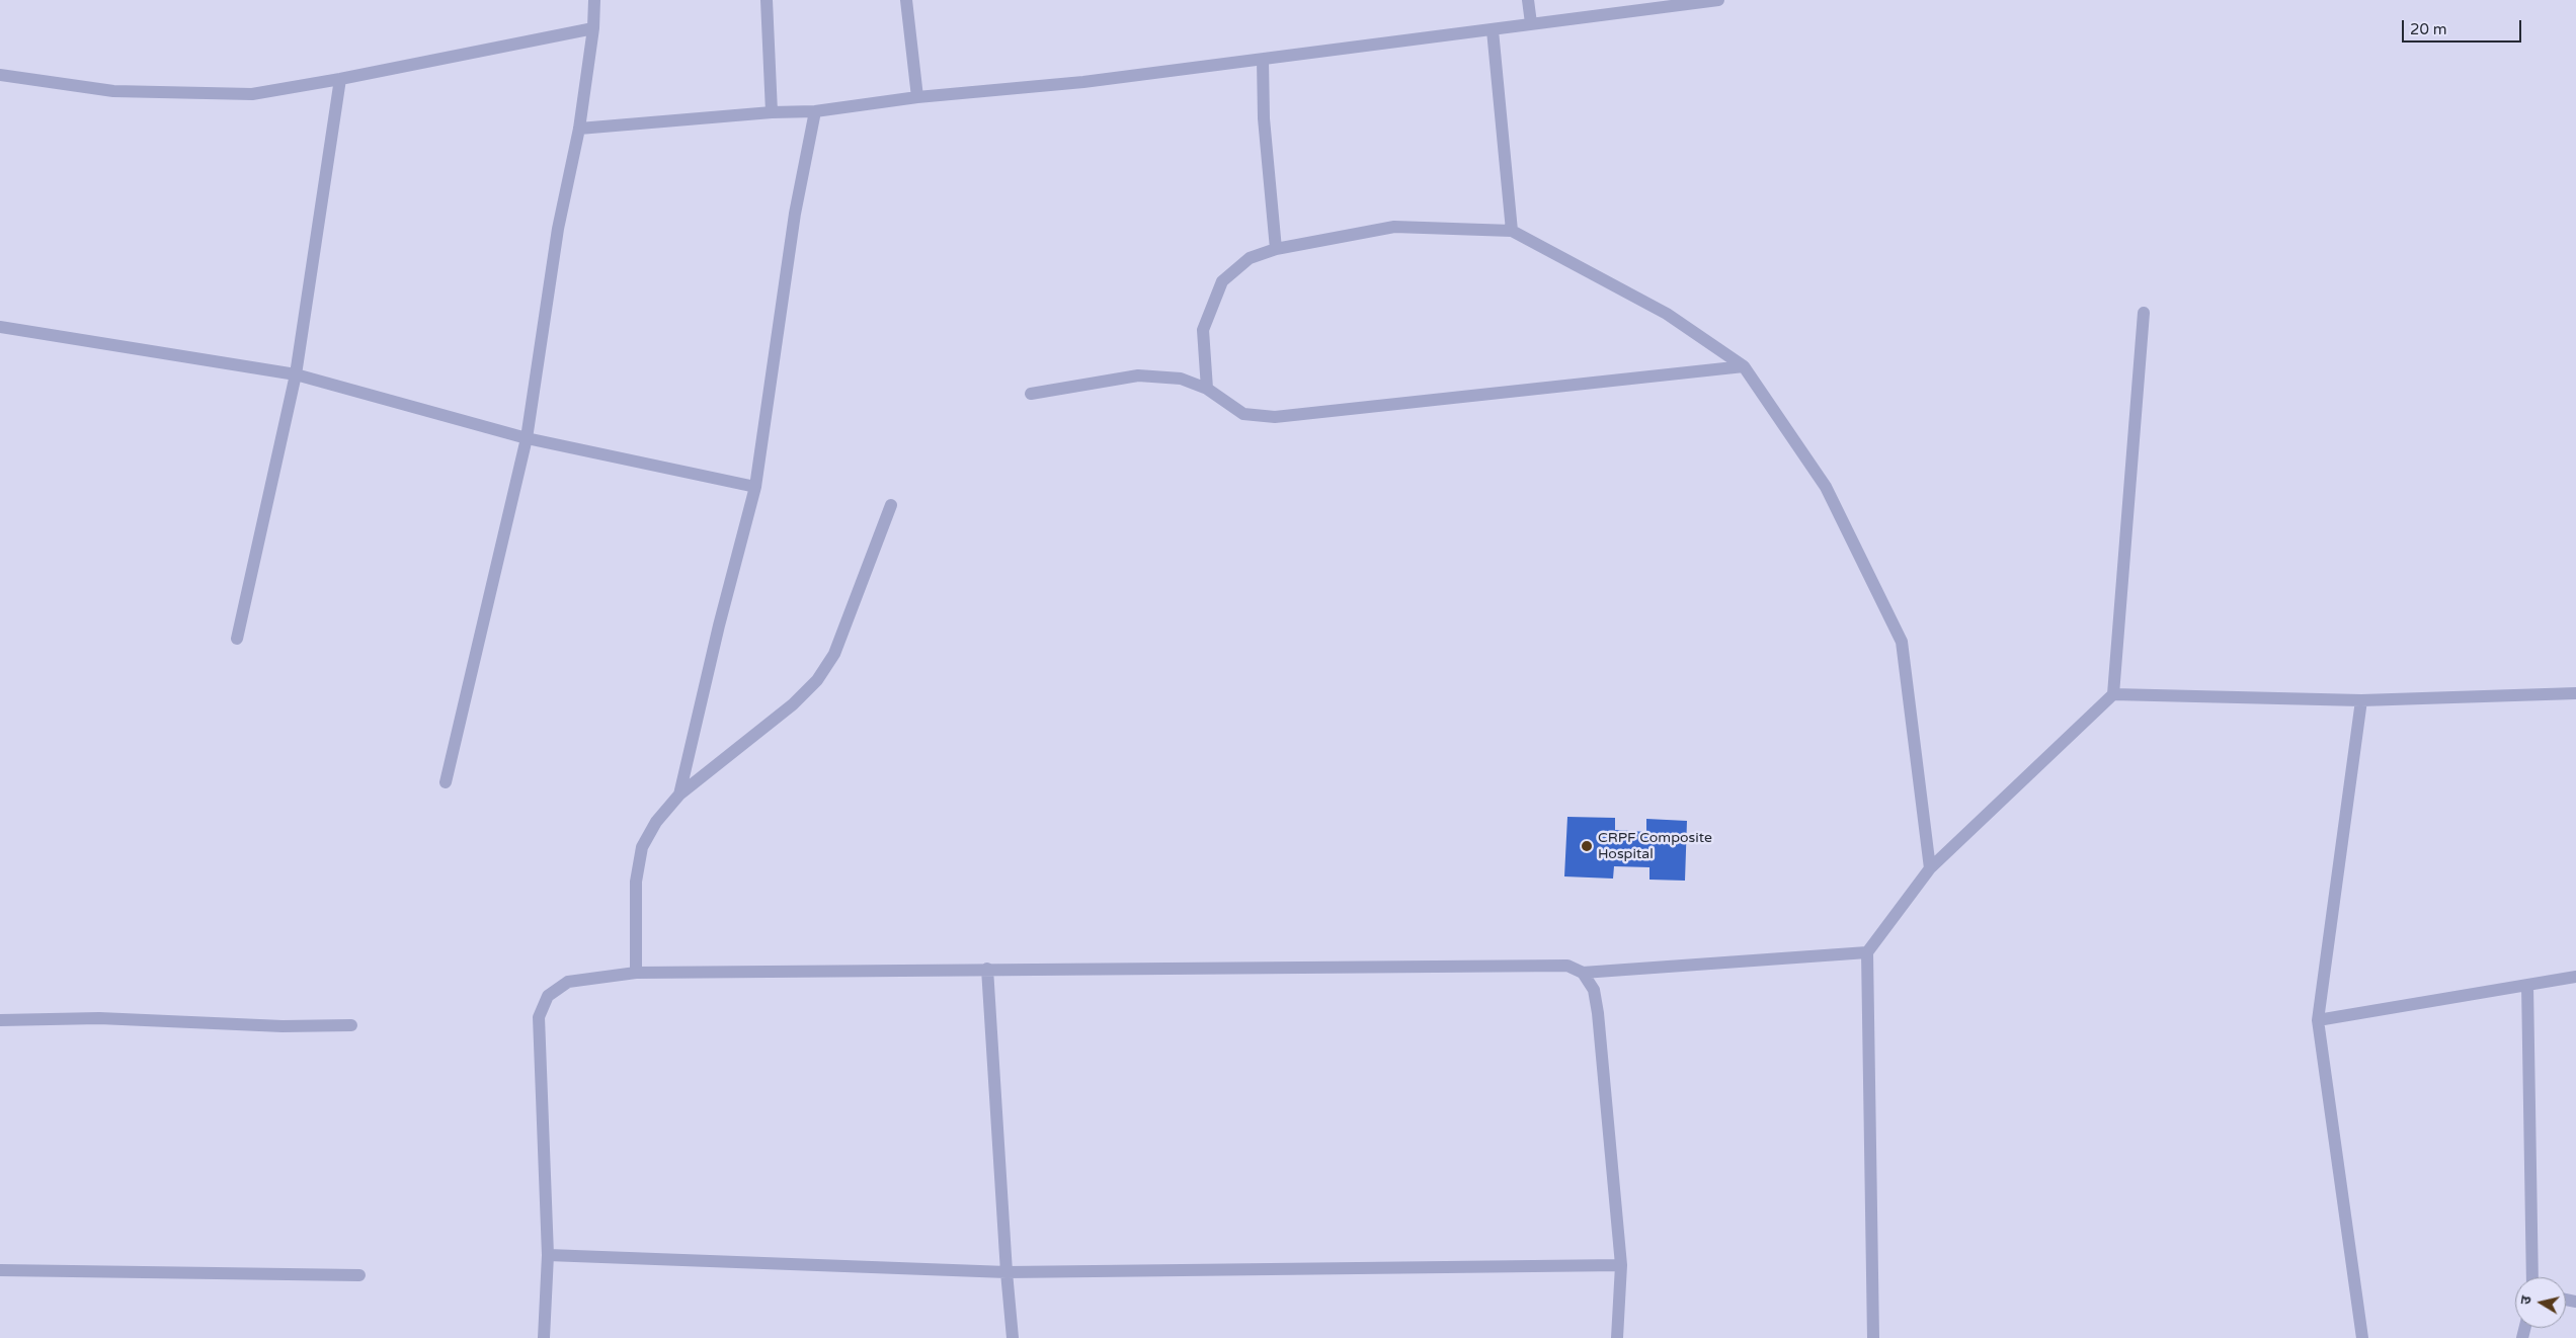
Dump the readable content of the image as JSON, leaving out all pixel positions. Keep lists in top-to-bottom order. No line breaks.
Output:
{"places":["CRPF Composite Hospital"],"scale_bar":"20 m","north":"left"}
